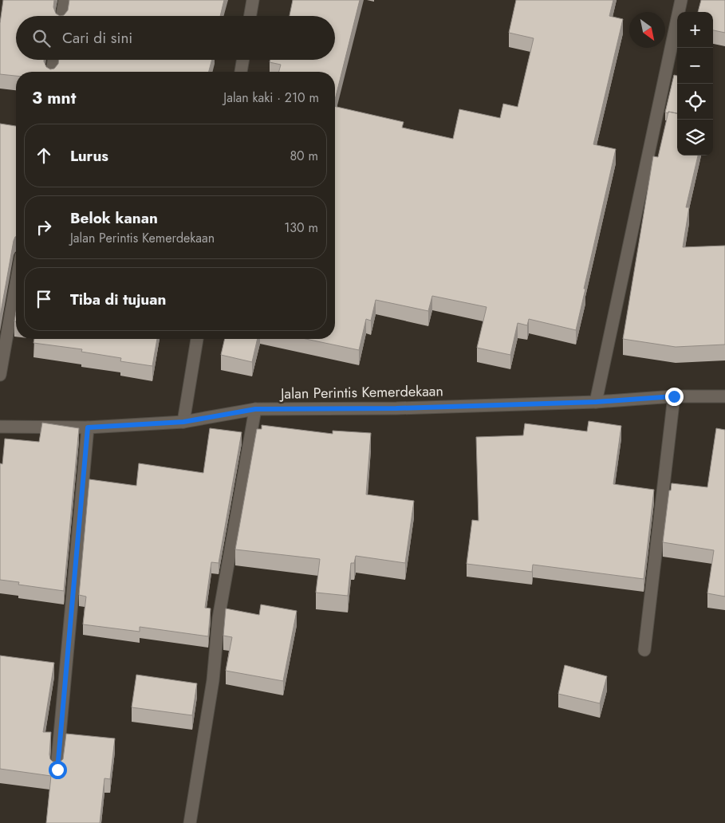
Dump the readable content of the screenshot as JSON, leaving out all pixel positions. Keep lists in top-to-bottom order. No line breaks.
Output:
{"streets":{"street":["Jalan Perintis Kemerdekaan"]},"north":"bottom right","page":{"map_buttons":["+","−"],"search":"Cari di sini","heading":["3 mnt","Jalan kaki · 210 m"],"list":[["Lurus","80 m"],["Belok kanan","Jalan Perintis Kemerdekaan","130 m"],"Tiba di tujuan"]}}
